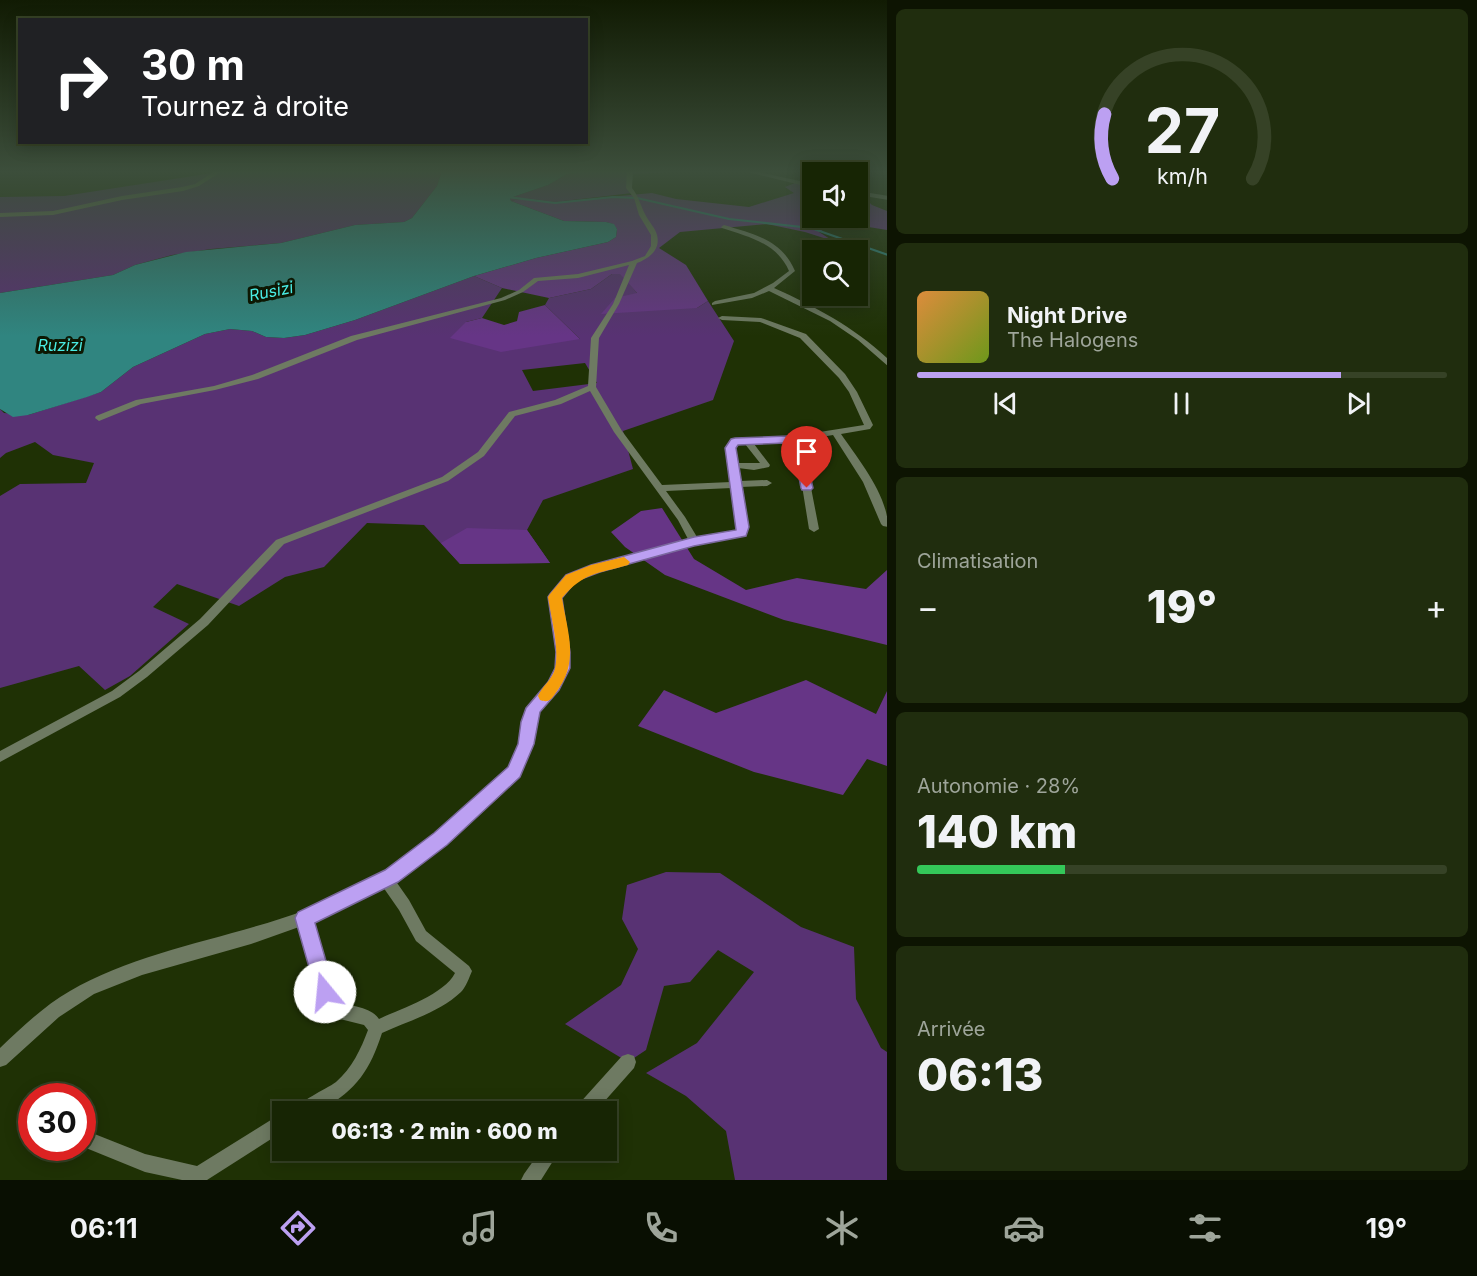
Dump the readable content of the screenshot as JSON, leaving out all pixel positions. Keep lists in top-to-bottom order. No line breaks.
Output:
{"water":["Rusizi","Ruzizi"],"page":{"turn":["30 m","Tournez à droite"],"song":["Night Drive","The Halogens"],"tile":["Climatisation",["Autonomie · 28%","140 km"],["Arrivée","06:13"]],"heat":["−","19°","+"],"limit":"30","trip":"06:13 · 2 min · 600 m","tabs":["06:11","19°"],"gauge":["27","km/h"]}}
